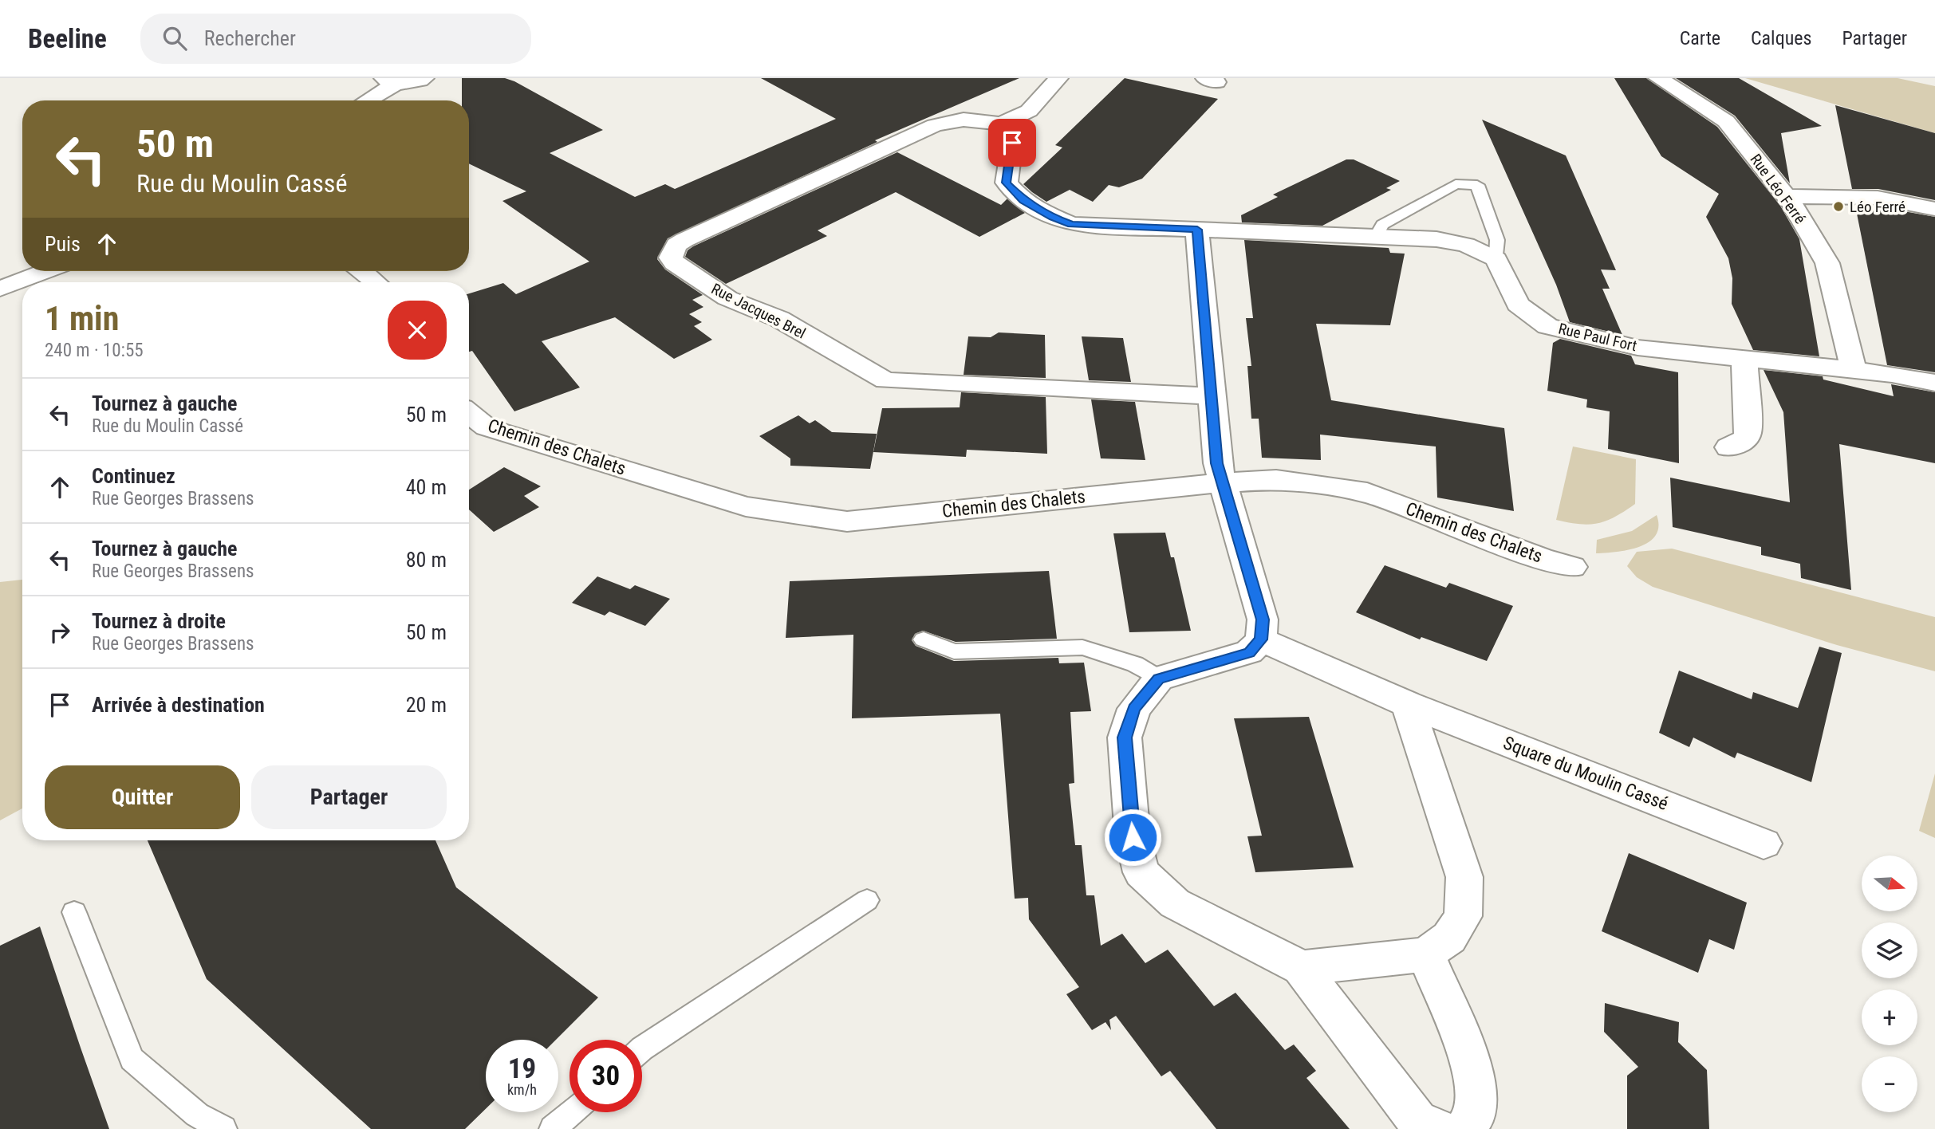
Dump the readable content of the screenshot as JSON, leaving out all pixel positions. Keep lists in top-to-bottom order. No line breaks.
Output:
{"streets":{"street":["Rue Léo Ferré","Rue Jacques Brel","Rue Paul Fort","Chemin des Chalets","Square du Moulin Cassé"]},"crossings":[["Rue Léo Ferré","Rue Paul Fort"]],"places":["Léo Ferré"],"north":"right","page":{"header":"Beeline","search":"Rechercher","nav":["Carte","Calques","Partager"],"turn":["50 m","Rue du Moulin Cassé"],"then":"Puis","heading":["1 min","240 m · 10:55"],"list":[{"name":"Tournez à gauche","note":"Rue du Moulin Cassé","value":"50 m"},{"name":"Continuez","note":"Rue Georges Brassens","value":"40 m"},{"name":"Tournez à gauche","note":"Rue Georges Brassens","value":"80 m"},{"name":"Tournez à droite","note":"Rue Georges Brassens","value":"50 m"},{"name":"Arrivée à destination","value":"20 m"}],"buttons":["Quitter","Partager"],"map_buttons":["+","−"],"speed":"19 km/h","limit":"30"}}
